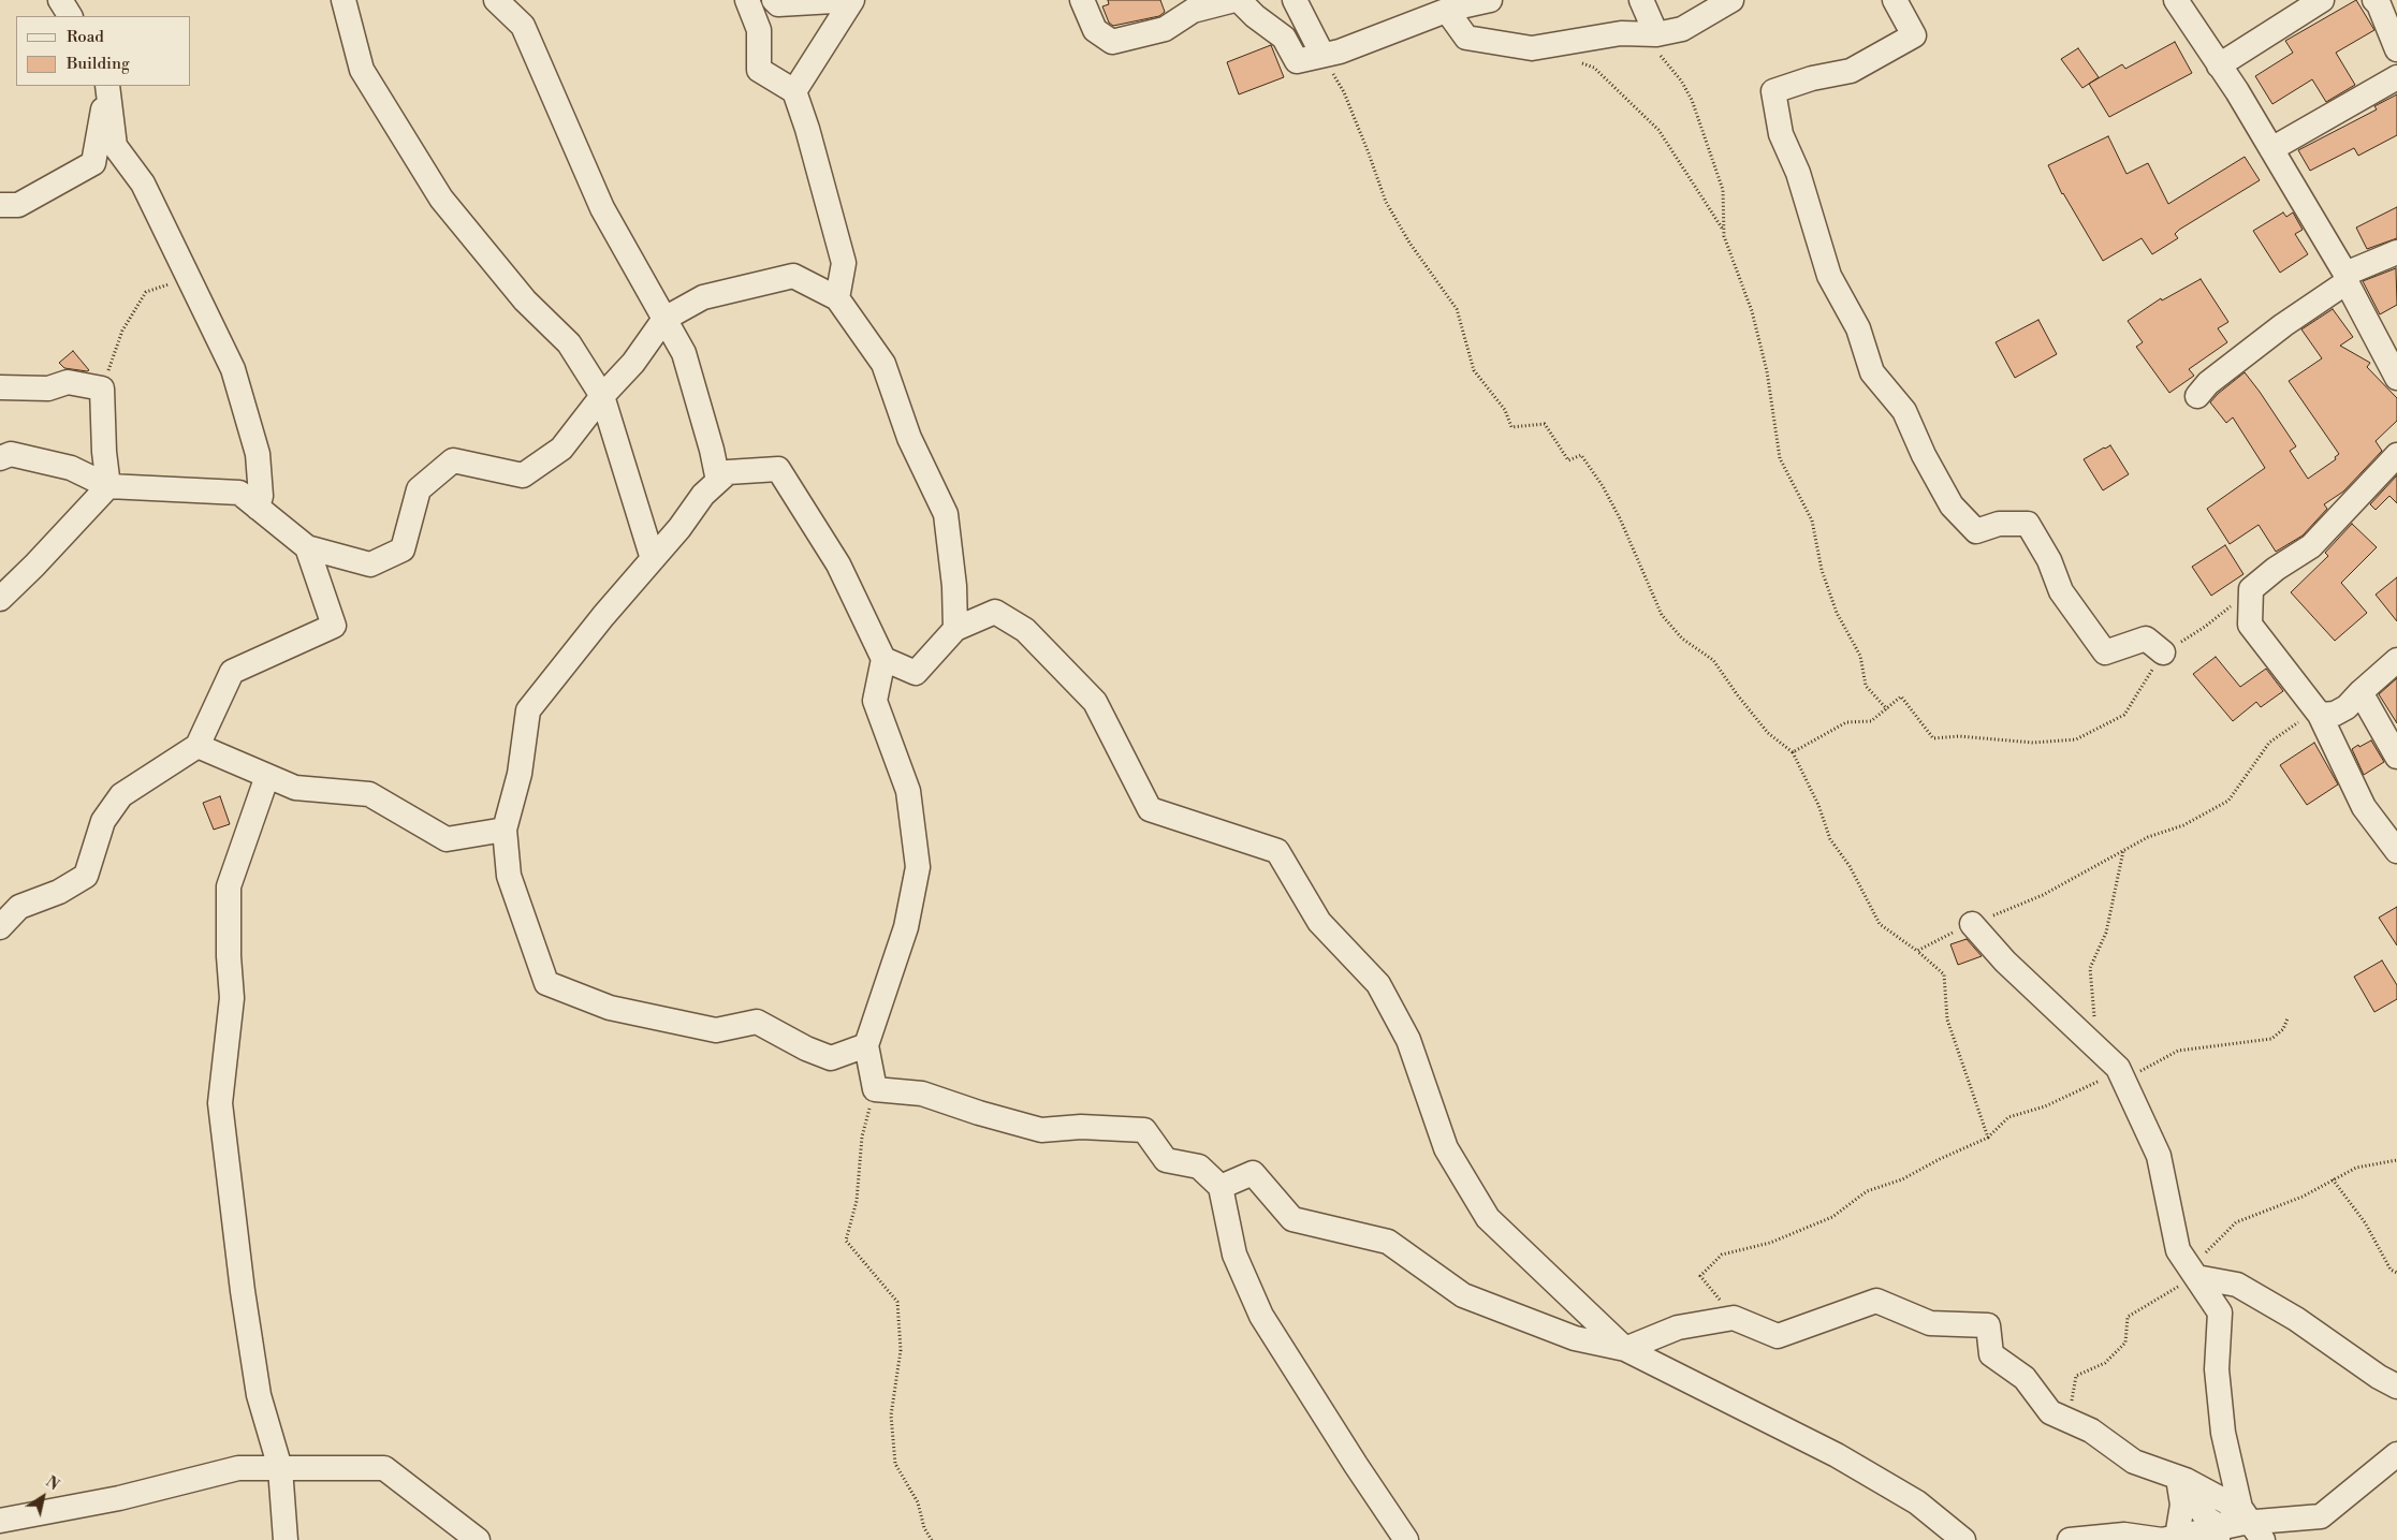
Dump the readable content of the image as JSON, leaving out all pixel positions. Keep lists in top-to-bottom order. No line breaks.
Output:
{"legend":["Road","Building"],"north":"top right"}
